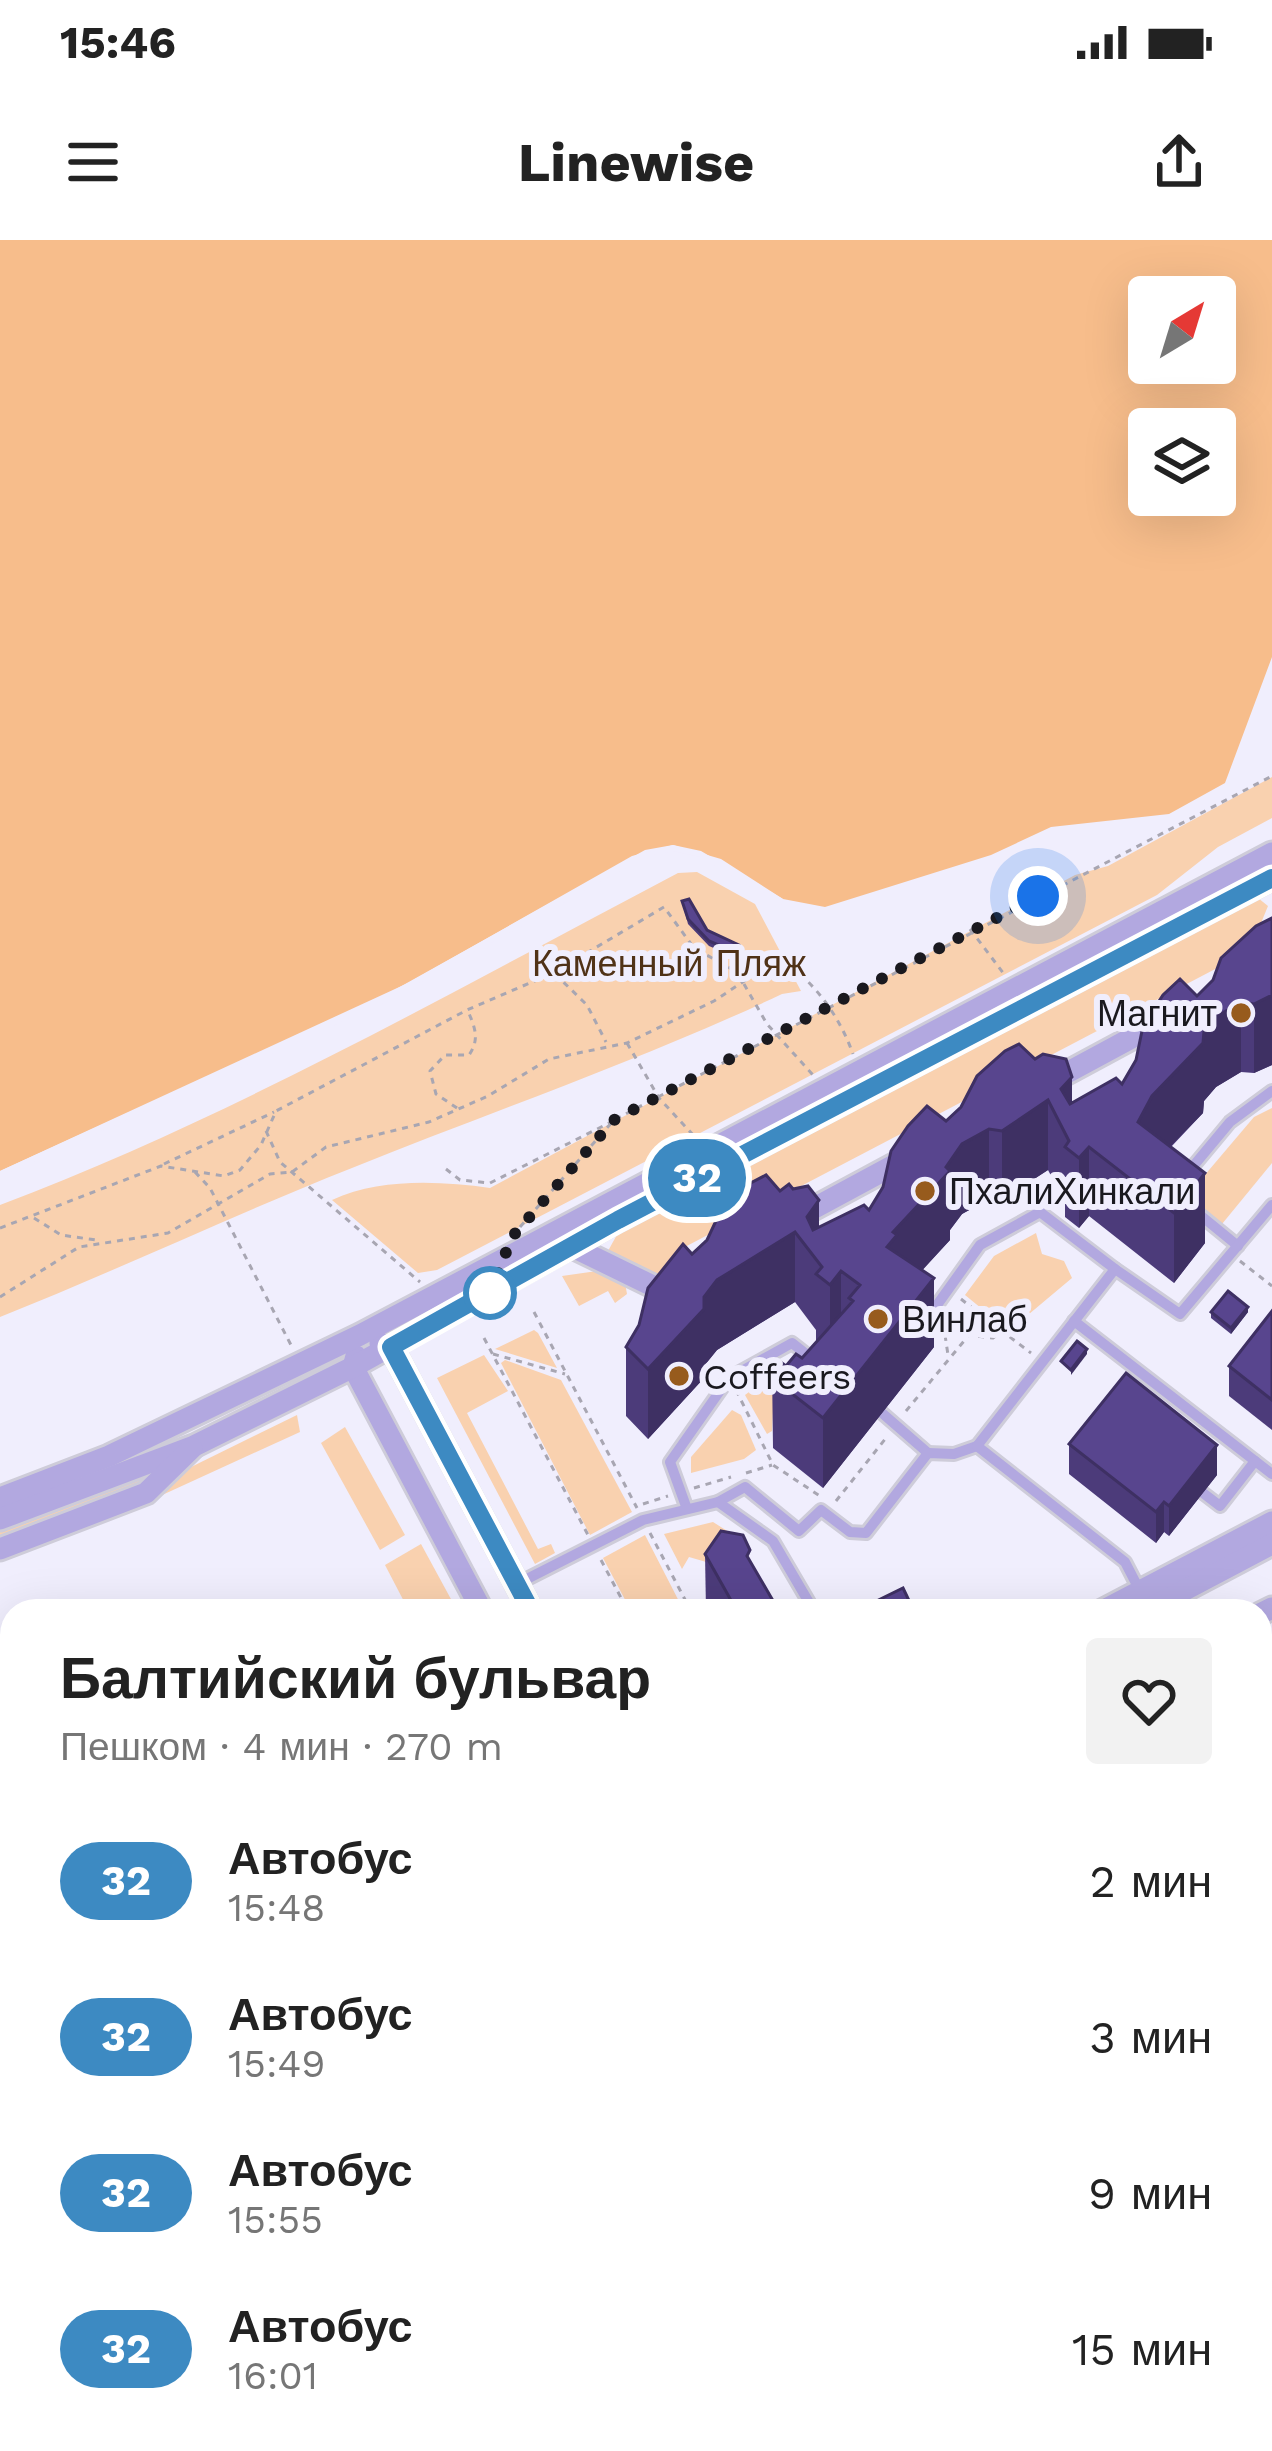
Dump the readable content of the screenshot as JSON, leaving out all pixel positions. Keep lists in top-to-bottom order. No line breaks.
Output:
{"parks":["Каменный Пляж"],"places":["Магнит","ПхалиХинкали","Винлаб","Coffeers"],"lines":["bus line 32"],"north":"top right","page":{"status":"15:46","header":"Linewise","on_map":"32","heading":["Балтийский бульвар","Пешком · 4 мин · 270 m"],"list":[{"mark":"32","name":"Автобус","note":"15:48","value":"2 мин"},{"mark":"32","name":"Автобус","note":"15:49","value":"3 мин"},{"mark":"32","name":"Автобус","note":"15:55","value":"9 мин"},{"mark":"32","name":"Автобус","note":"16:01","value":"15 мин"}]}}
